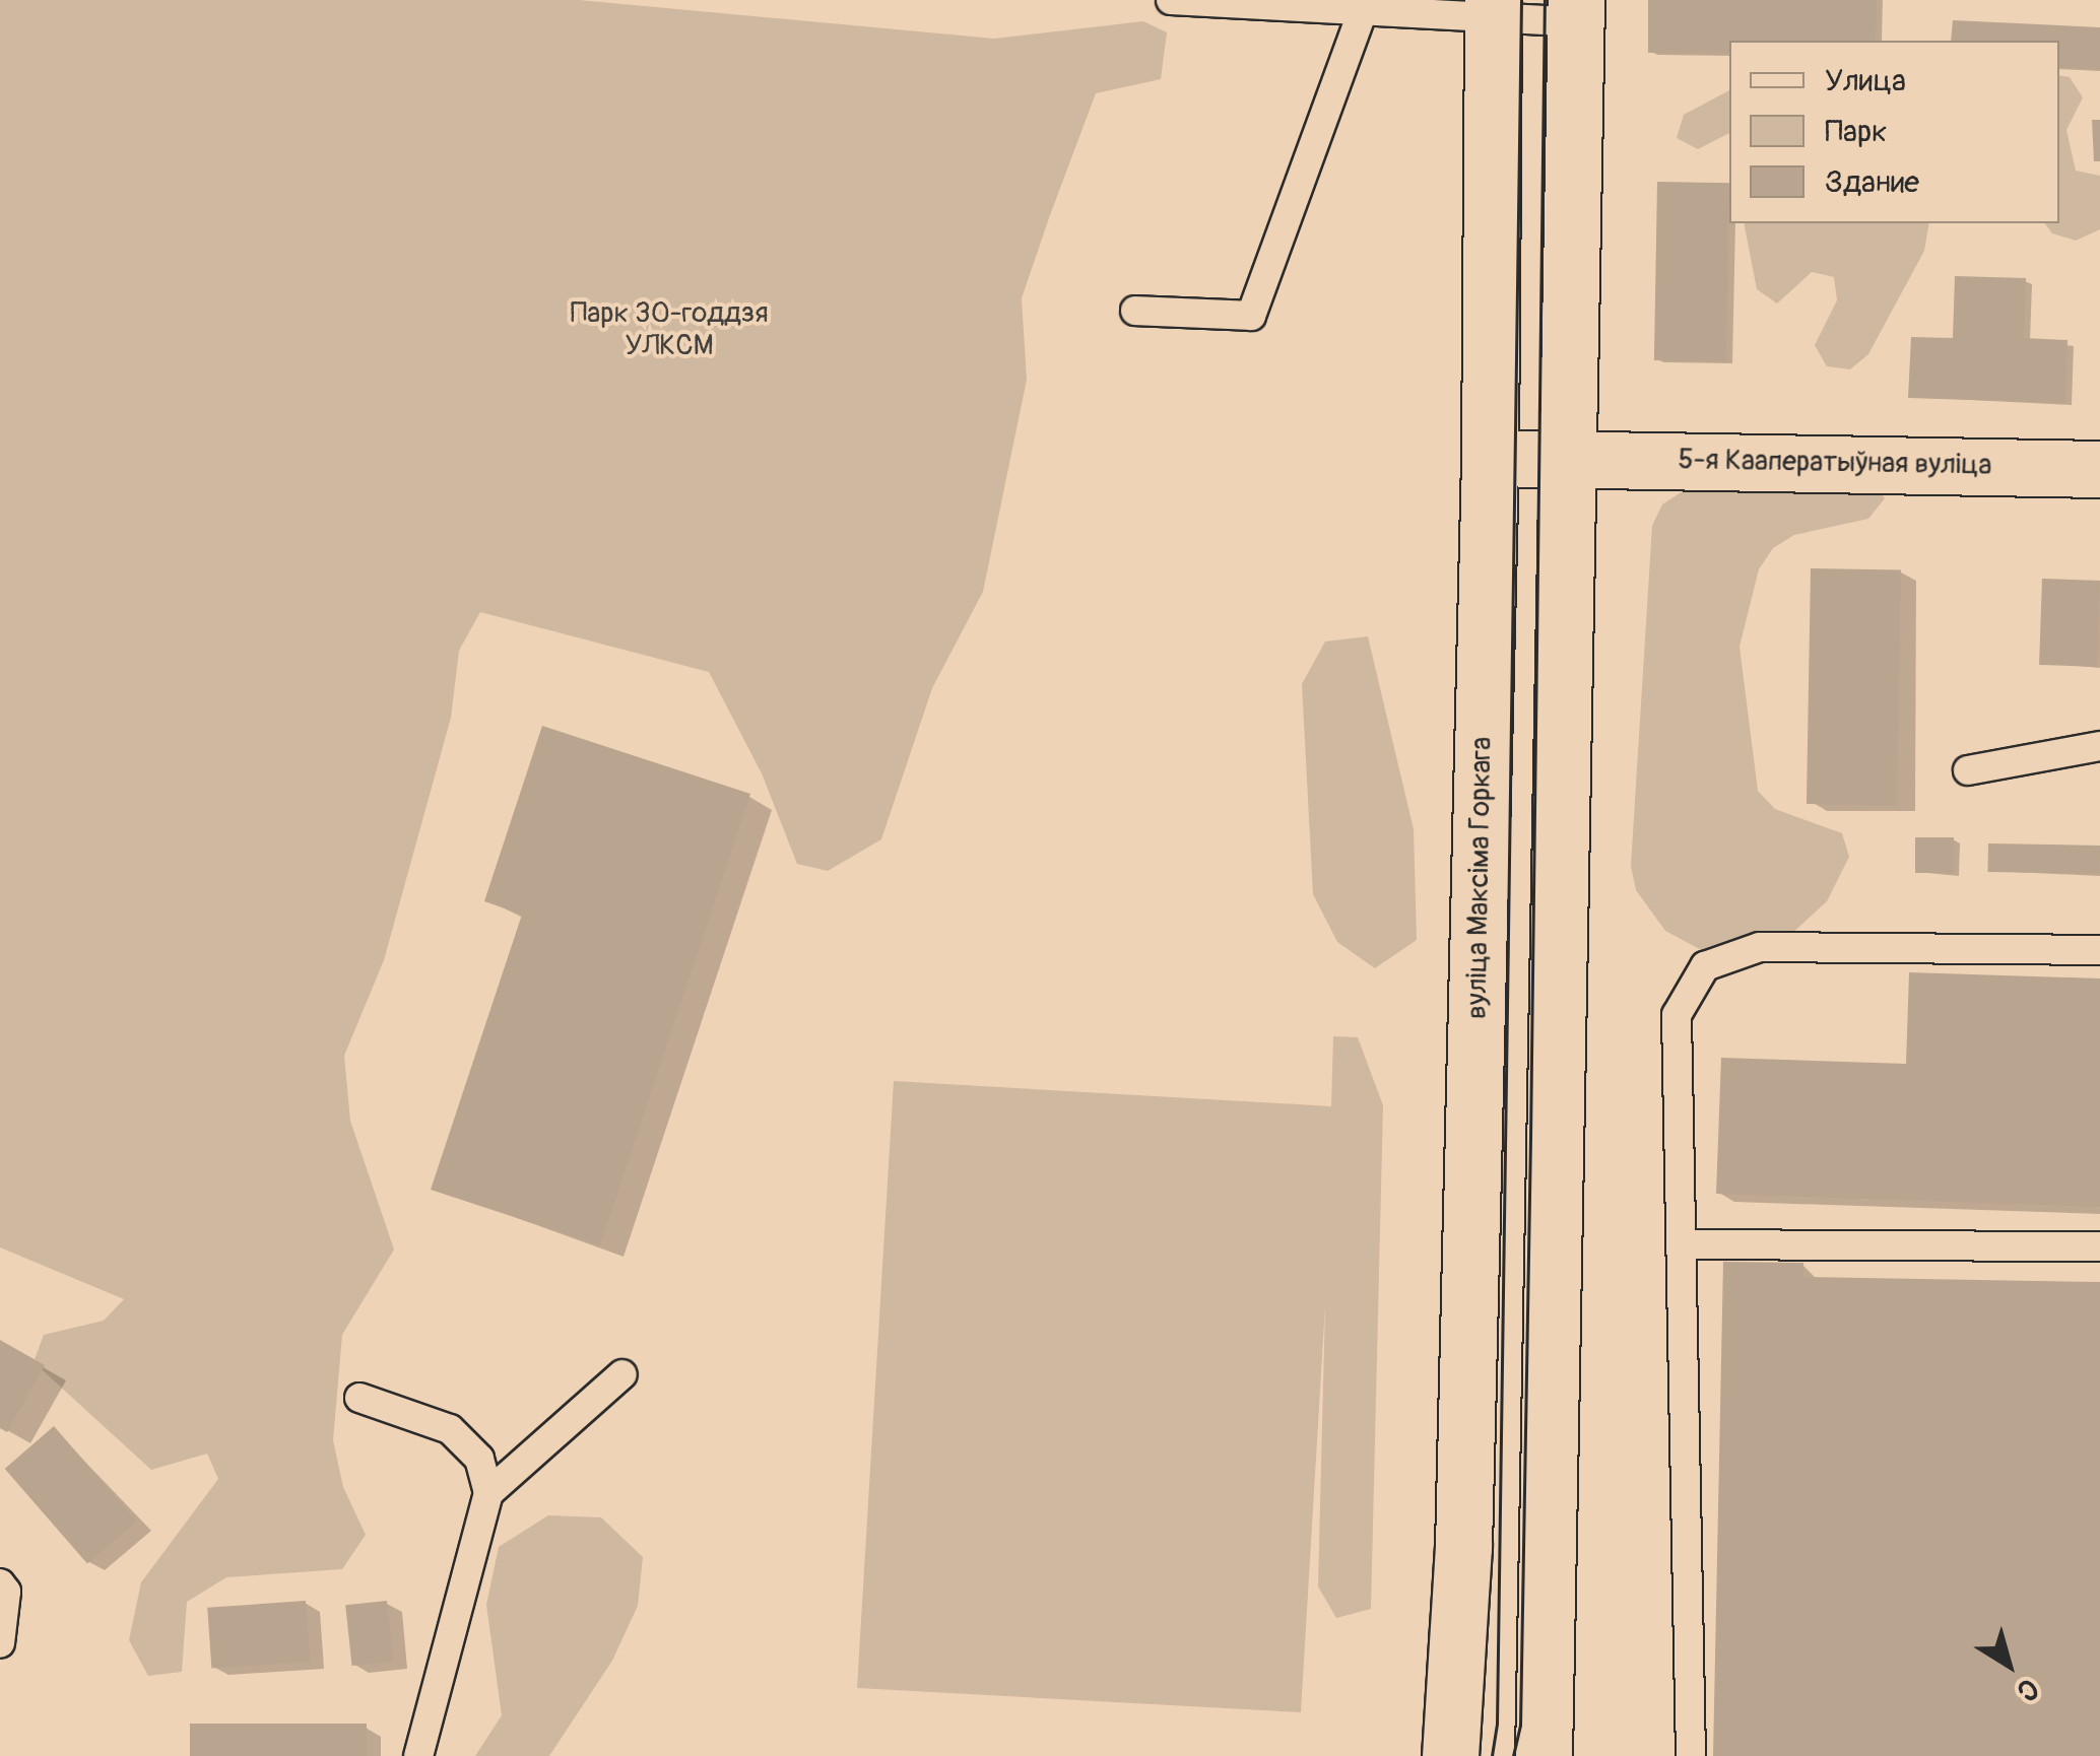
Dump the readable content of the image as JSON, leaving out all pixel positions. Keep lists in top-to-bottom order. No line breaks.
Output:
{"streets":{"main road":["5-я Кааператыўная вуліца","вуліца Максіма Горкага"]},"crossings":[["5-я Кааператыўная вуліца","вуліца Максіма Горкага"]],"parks":["Парк 30-годдзя УЛКСМ"],"legend":["Улица","Парк","Здание"],"north":"bottom right"}
